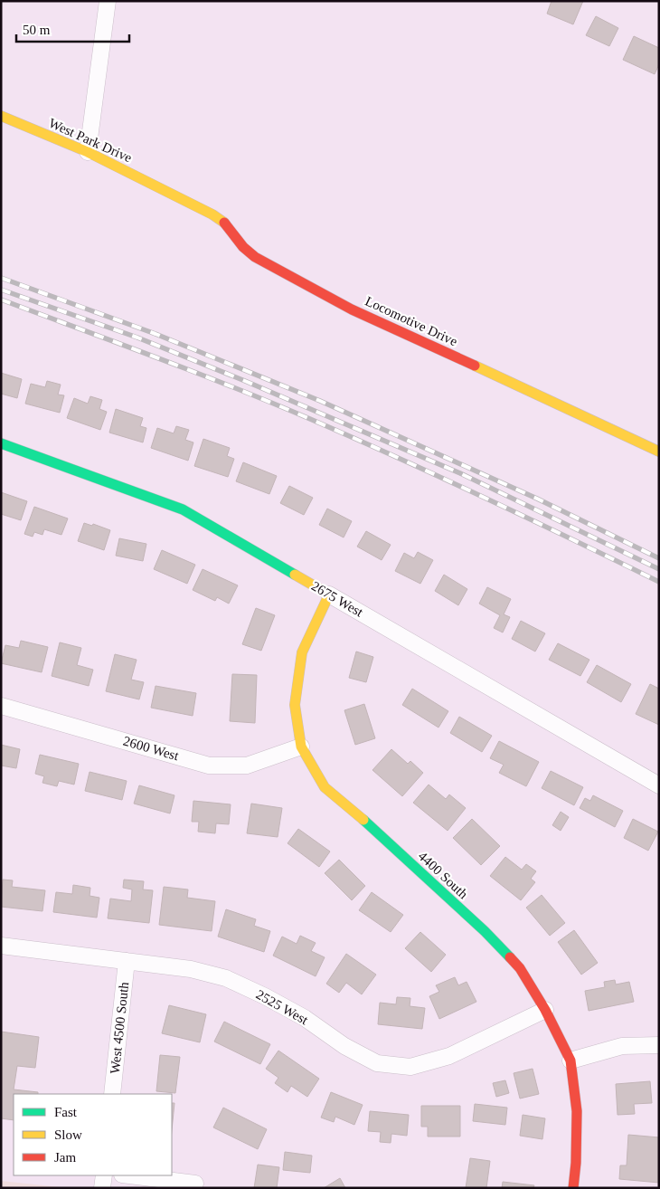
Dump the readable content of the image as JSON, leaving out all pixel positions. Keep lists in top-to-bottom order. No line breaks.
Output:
{"streets":{"street":["West Park Drive","Locomotive Drive","2675 West","2600 West","4400 South","2525 West","West 4500 South"]},"crossings":[["West Park Drive","Locomotive Drive"],["2675 West","4400 South"],["2600 West","4400 South"],["4400 South","2525 West"],["2525 West","West 4500 South"]],"legend":["Fast","Slow","Jam"],"scale_bar":"50 m"}
